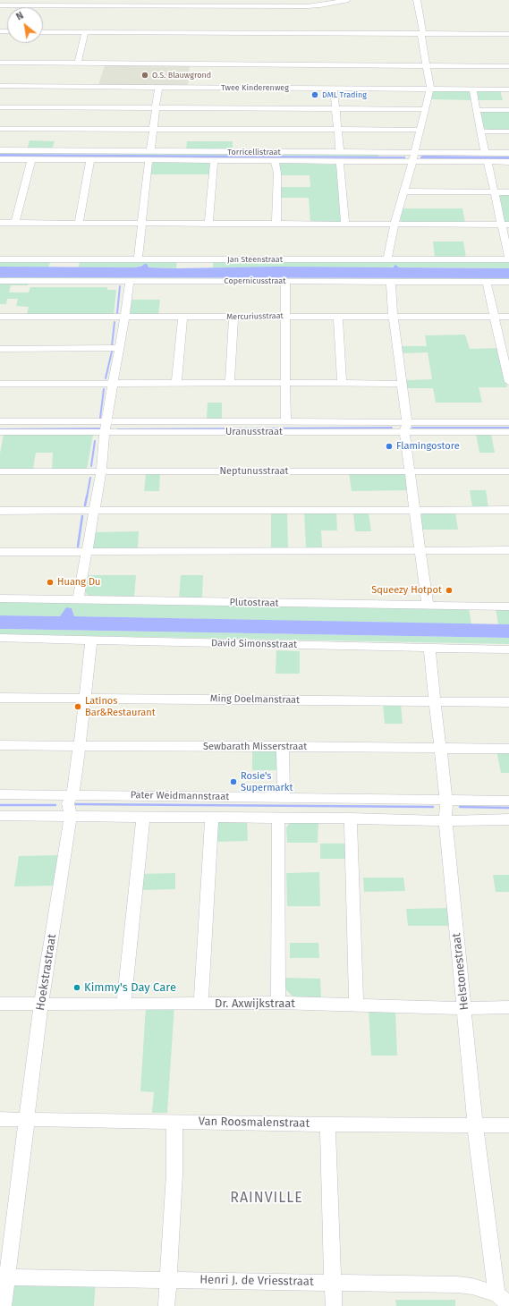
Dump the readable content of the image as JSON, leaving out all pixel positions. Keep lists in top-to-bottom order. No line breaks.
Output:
{"streets":{"street":["Twee Kinderenweg","Torricellistraat","Jan Steenstraat","Copernicusstraat","Mercuriusstraat","Uranusstraat","Neptunusstraat","Plutostraat","David Simonsstraat","Ming Doelmanstraat","Sewbarath Misserstraat","Pater Weidmannstraat","Helstonestraat","Hoekstrastraat","Dr. Axwijkstraat","Van Roosmalenstraat","Henri J. de Vriesstraat"]},"crossings":[["David Simonsstraat","Helstonestraat"],["David Simonsstraat","Hoekstrastraat"],["Ming Doelmanstraat","Helstonestraat"],["Ming Doelmanstraat","Hoekstrastraat"],["Sewbarath Misserstraat","Helstonestraat"],["Sewbarath Misserstraat","Hoekstrastraat"],["Pater Weidmannstraat","Helstonestraat"],["Pater Weidmannstraat","Hoekstrastraat"],["Helstonestraat","Dr. Axwijkstraat"],["Helstonestraat","Van Roosmalenstraat"],["Helstonestraat","Henri J. de Vriesstraat"],["Hoekstrastraat","Dr. Axwijkstraat"],["Hoekstrastraat","Van Roosmalenstraat"],["Hoekstrastraat","Henri J. de Vriesstraat"]],"districts":["RAINVILLE"],"places":["O.S. Blauwgrond","DML Trading","Flamingostore","Huang Du","Squeezy Hotpot","Latinos Bar&Restaurant","Rosie's Supermarkt","Kimmy's Day Care"],"north":"top left"}
